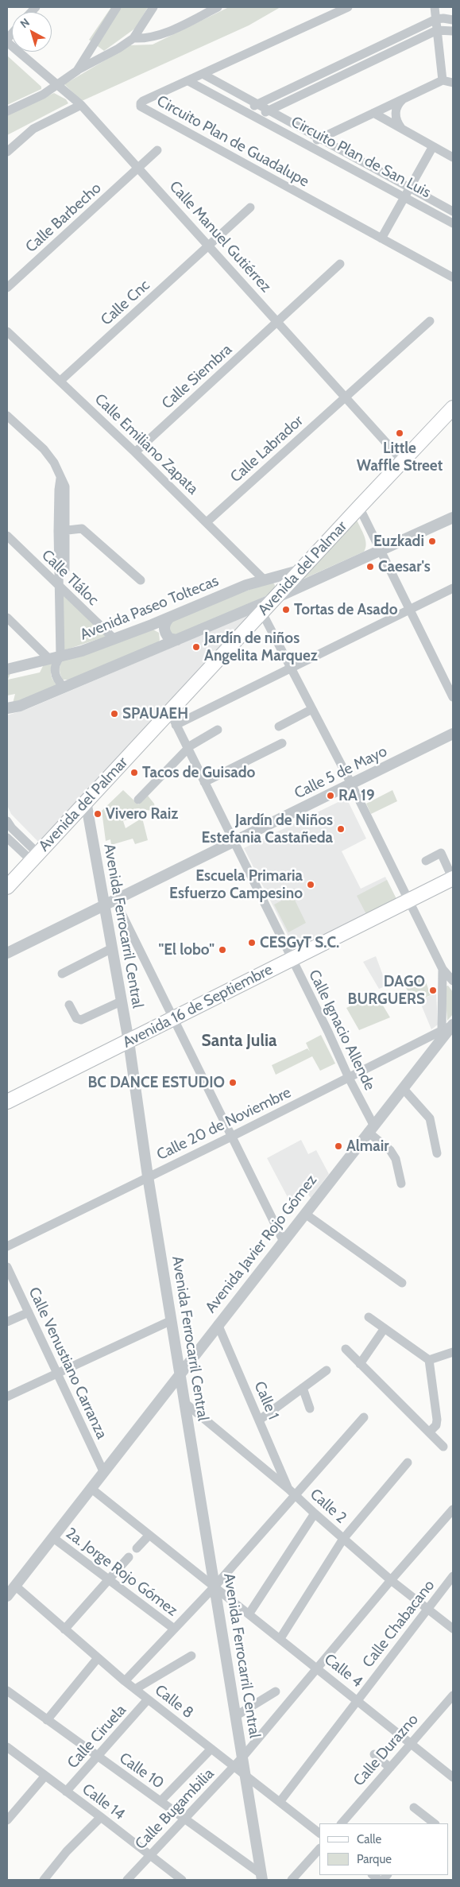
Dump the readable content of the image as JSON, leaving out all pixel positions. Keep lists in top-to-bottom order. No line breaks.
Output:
{"streets":{"main road":["Avenida del Palmar","Avenida 16 de Septiembre"],"street":["Circuito Plan de Guadalupe","Circuito Plan de San Luis","Calle Barbecho","Calle Manuel Gutiérrez","Calle Cnc","Calle Siembra","Calle Emiliano Zapata","Calle Labrador","Calle Tláloc","Avenida Paseo Toltecas","Calle 5 de Mayo","Avenida Ferrocarril Central","Calle Ignacio Allende","Calle 20 de Noviembre","Avenida Javier Rojo Gómez","Calle Venustiano Carranza","Calle 1","Calle 2","2a. Jorge Rojo Gómez","Calle Chabacano","Calle 4","Calle 8","Calle Ciruela","Calle Durazno","Calle 10","Calle 14","Calle Bugambilia"]},"crossings":[["Circuito Plan de Guadalupe","Circuito Plan de San Luis"],["Calle Barbecho","Calle Manuel Gutiérrez"],["Calle Manuel Gutiérrez","Calle Cnc"],["Calle Manuel Gutiérrez","Calle Siembra"],["Calle Manuel Gutiérrez","Calle Labrador"],["Calle Manuel Gutiérrez","Avenida del Palmar"],["Calle Cnc","Calle Emiliano Zapata"],["Calle Siembra","Calle Emiliano Zapata"],["Calle Emiliano Zapata","Calle Labrador"],["Calle Emiliano Zapata","Avenida Paseo Toltecas"],["Avenida del Palmar","Avenida Paseo Toltecas"],["Avenida del Palmar","Avenida Ferrocarril Central"],["Avenida del Palmar","Calle Ignacio Allende"],["Calle Tláloc","Avenida Paseo Toltecas"],["Calle 5 de Mayo","Avenida Ferrocarril Central"],["Calle 5 de Mayo","Calle Ignacio Allende"],["Avenida Ferrocarril Central","Avenida 16 de Septiembre"],["Avenida Ferrocarril Central","Calle 20 de Noviembre"],["Avenida Ferrocarril Central","Avenida Javier Rojo Gómez"],["Avenida Ferrocarril Central","Calle 2"],["Avenida Ferrocarril Central","Calle 4"],["Avenida Ferrocarril Central","Calle 8"],["Avenida Ferrocarril Central","Calle 10"],["Avenida Ferrocarril Central","Calle Bugambilia"],["Avenida 16 de Septiembre","Calle Ignacio Allende"],["Calle Ignacio Allende","Calle 20 de Noviembre"],["Calle Ignacio Allende","Avenida Javier Rojo Gómez"],["Calle 20 de Noviembre","Avenida Javier Rojo Gómez"],["Avenida Javier Rojo Gómez","Calle Venustiano Carranza"],["Avenida Javier Rojo Gómez","Calle 1"],["Avenida Javier Rojo Gómez","2a. Jorge Rojo Gómez"],["Avenida Javier Rojo Gómez","Calle 4"],["Avenida Javier Rojo Gómez","Calle 8"],["Calle 1","Calle 2"],["Calle 2","Calle Chabacano"],["Calle 2","Calle Bugambilia"],["Calle Chabacano","Calle 4"],["Calle Chabacano","Calle 8"],["Calle 4","Calle Durazno"],["Calle 4","Calle Bugambilia"],["Calle 8","Calle Ciruela"],["Calle 8","Calle Bugambilia"],["Calle Ciruela","Calle 10"],["Calle Ciruela","Calle 14"],["Calle 10","Calle Bugambilia"],["Calle 14","Calle Bugambilia"]],"districts":["Santa Julia"],"places":["Little Waffle Street","Euzkadi","Caesar's","Tortas de Asado","Jardín de niños Angelita Marquez","SPAUAEH","Tacos de Guisado","RA 19","Vivero Raiz","Jardín de Niños Estefania Castañeda","Escuela Primaria Esfuerzo Campesino","CESGyT S.C.","\"El lobo\"","DAGO BURGUERS","BC DANCE ESTUDIO","Almair"],"legend":["Calle","Parque"],"north":"top left"}
